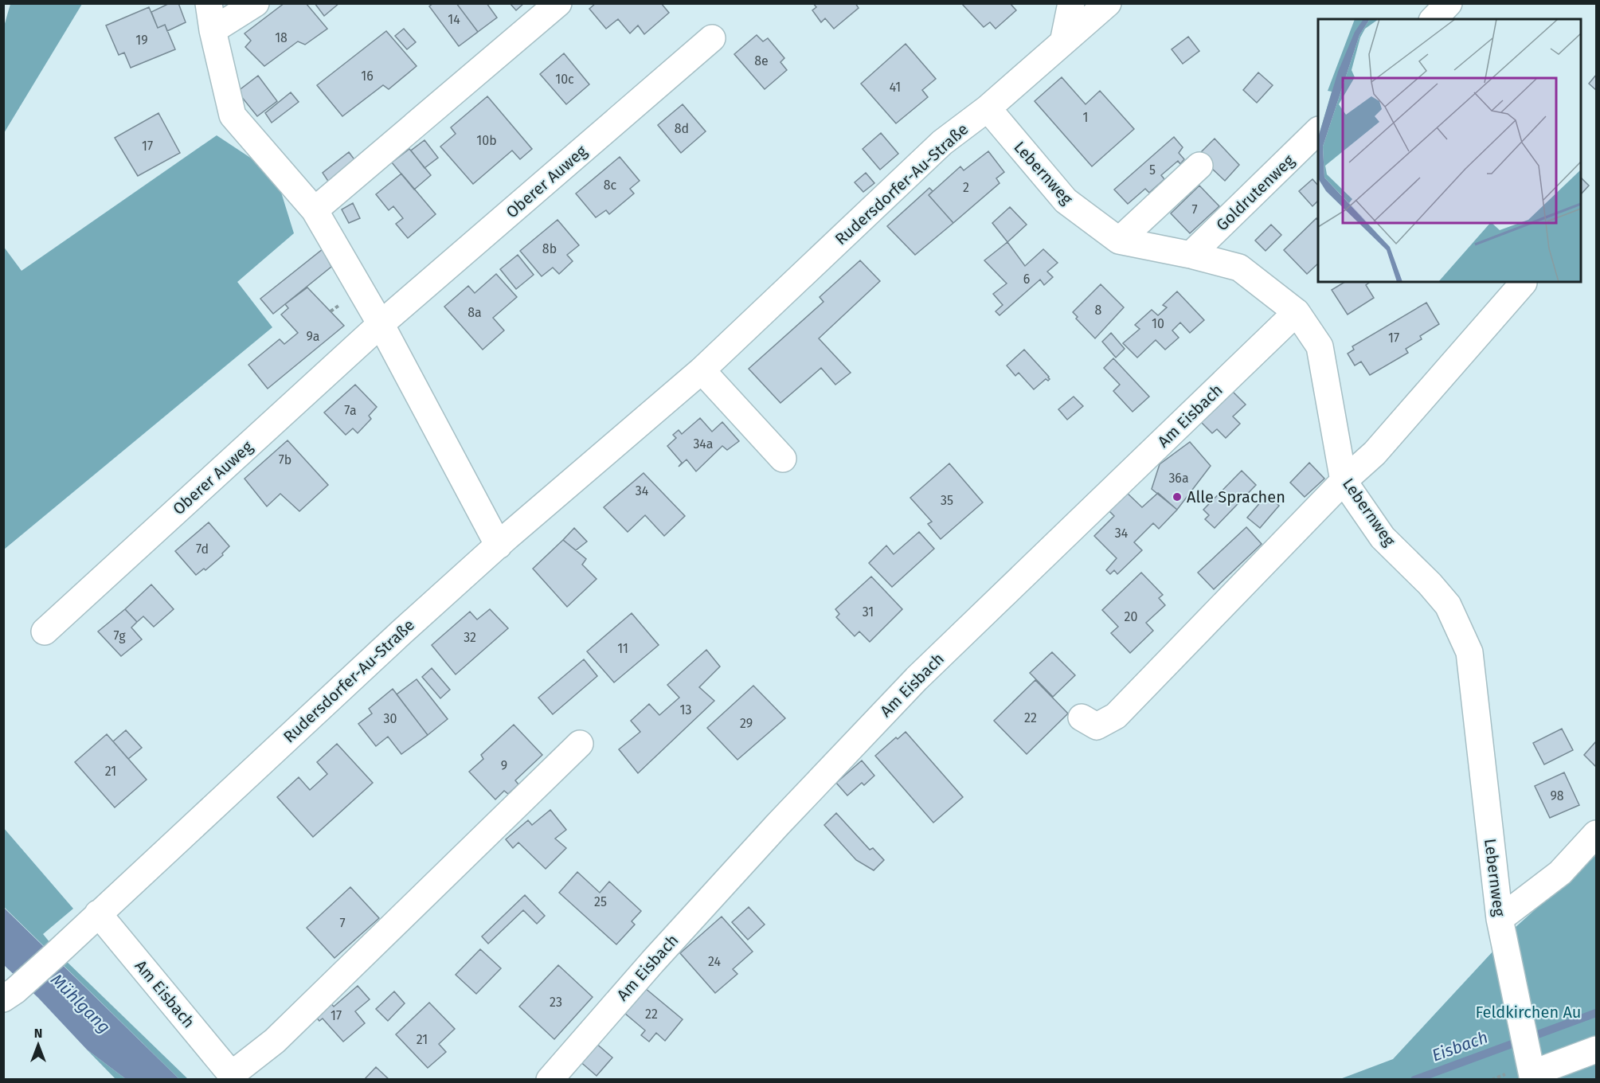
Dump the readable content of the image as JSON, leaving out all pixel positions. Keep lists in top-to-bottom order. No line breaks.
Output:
{"streets":{"street":["Lebernweg","Oberer Auweg","Rudersdorfer-Au-Straße","Goldrutenweg","Am Eisbach"]},"crossings":[["Lebernweg","Rudersdorfer-Au-Straße"],["Lebernweg","Goldrutenweg"],["Lebernweg","Am Eisbach"],["Rudersdorfer-Au-Straße","Am Eisbach"]],"water":["Mühlgang","Eisbach"],"parks":["Feldkirchen Au"],"places":["Alle Sprachen"],"house_numbers":["14","18","19","8e","16","10c","41","1","8d","10b","17","5","8c","2","7","8b","6","8","8a","10","9a","17","7a","34a","7b","36a","34","35","34","7d","31","20","7g","32","11","13","22","30","29","9","21","98","25","7","24","23","22","17","21"],"north":"top"}
